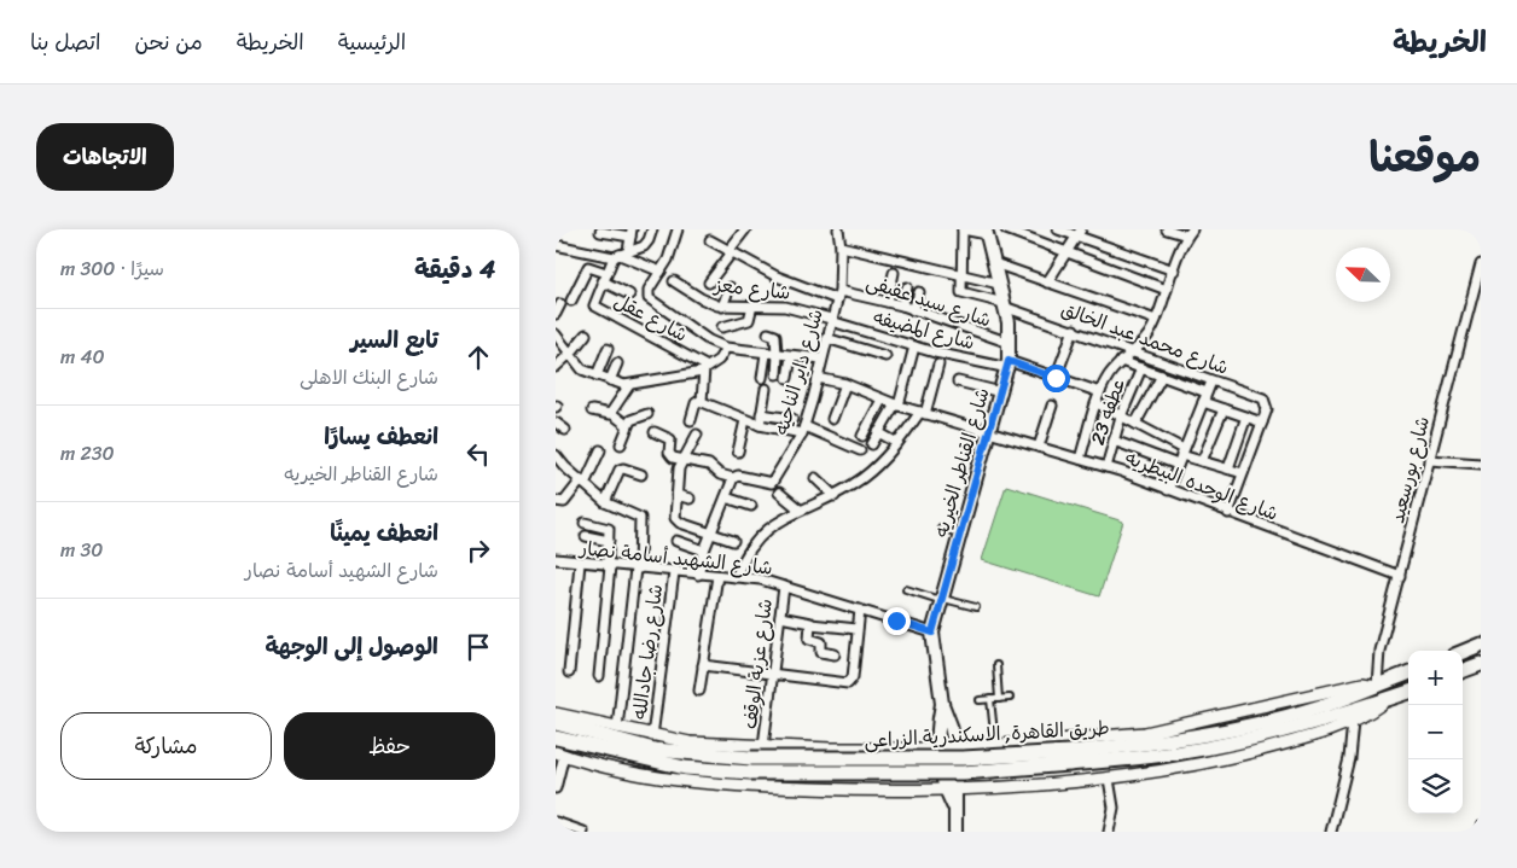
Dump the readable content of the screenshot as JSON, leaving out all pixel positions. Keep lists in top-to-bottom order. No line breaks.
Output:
{"streets":{"highway":["طريق القاهرة, الاسكندرية الزراعى"],"main road":["شارع القناطر الخيريه"],"street":["شارع معز","شارع سيد عفيفى","شارع عقل","شارع المضيفه","شارع محمد عبد الخالق","شارع داير الناحيه","عطفه 23","شارع بورسعيد","شارع الوحده البيطريه","شارع الشهيد أسامة نصار","شارع رضا جادالله","شارع عزبة الوقف"]},"crossings":[["شارع معز","شارع المضيفه"],["شارع معز","شارع داير الناحيه"],["شارع سيد عفيفى","شارع داير الناحيه"],["شارع سيد عفيفى","شارع القناطر الخيريه"],["شارع المضيفه","شارع داير الناحيه"],["شارع المضيفه","شارع القناطر الخيريه"],["شارع محمد عبد الخالق","شارع القناطر الخيريه"],["شارع داير الناحيه","شارع الوحده البيطريه"],["عطفه 23","شارع الوحده البيطريه"],["شارع القناطر الخيريه","شارع الوحده البيطريه"],["شارع القناطر الخيريه","شارع الشهيد أسامة نصار"],["شارع بورسعيد","شارع الوحده البيطريه"],["شارع بورسعيد","طريق القاهرة, الاسكندرية الزراعى"],["شارع الشهيد أسامة نصار","شارع رضا جادالله"],["شارع الشهيد أسامة نصار","شارع عزبة الوقف"]],"north":"top left","page":{"header":"الخريطة","nav":["الرئيسية","الخريطة","من نحن","اتصل بنا"],"title":"موقعنا","buttons":["الاتجاهات",["حفظ","مشاركة"]],"heading":["4 دقيقة","سيرًا · 300 m"],"list":[["تابع السير","شارع البنك الاهلى","40 m"],["انعطف يسارًا","شارع القناطر الخيريه","230 m"],["انعطف يمينًا","شارع الشهيد أسامة نصار","30 m"],"الوصول إلى الوجهة"],"map_buttons":["+","−"]}}
